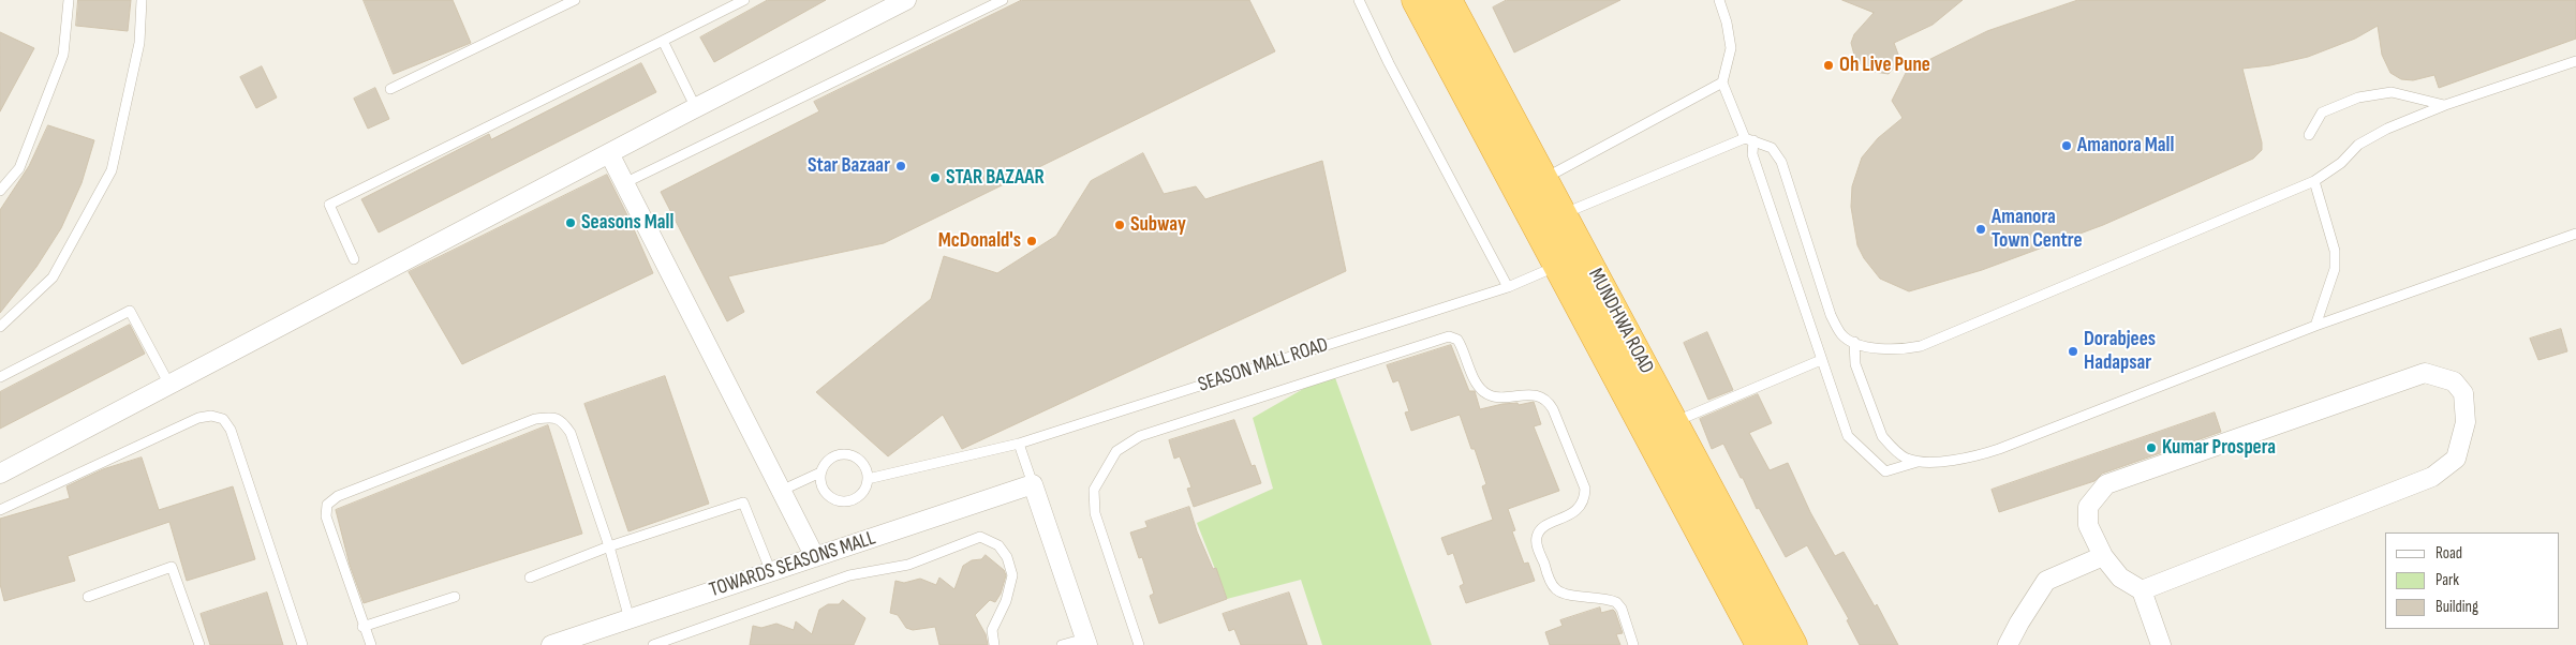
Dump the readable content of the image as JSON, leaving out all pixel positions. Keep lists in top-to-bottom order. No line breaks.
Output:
{"streets":{"highway":["MUNDHWA ROAD"],"street":["TOWARDS SEASONS MALL"],"lane":["SEASON MALL ROAD"]},"crossings":[["MUNDHWA ROAD","SEASON MALL ROAD"]],"places":["Oh Live Pune","Amanora Mall","Star Bazaar","STAR BAZAAR","Seasons Mall","Subway","Amanora Town Centre","McDonald's","Dorabjees Hadapsar","Kumar Prospera"],"legend":["Road","Park","Building"]}
